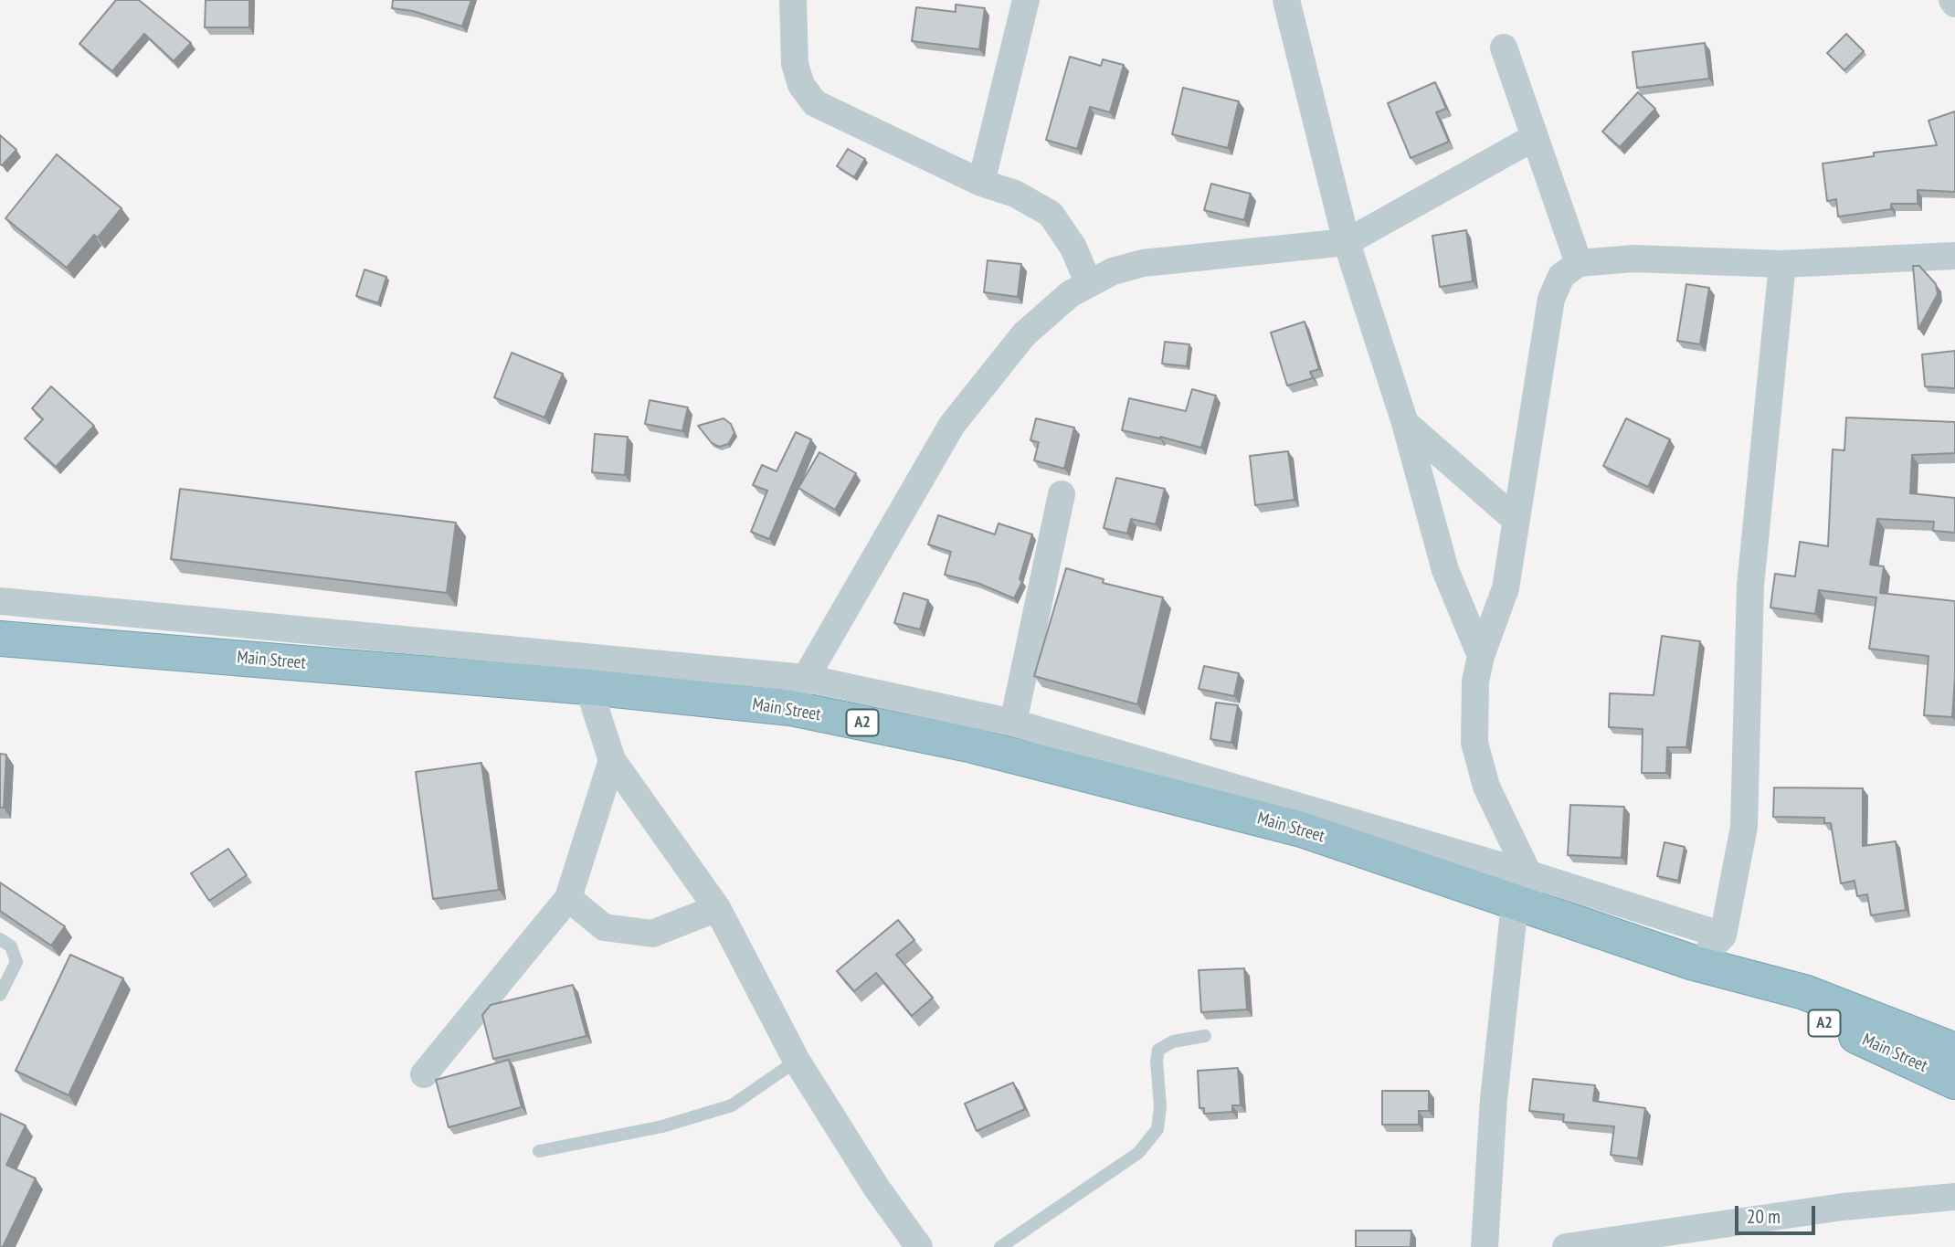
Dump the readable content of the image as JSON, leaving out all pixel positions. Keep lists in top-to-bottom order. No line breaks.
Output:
{"streets":{"highway":["Main Street","A2"]},"scale_bar":"20 m"}
